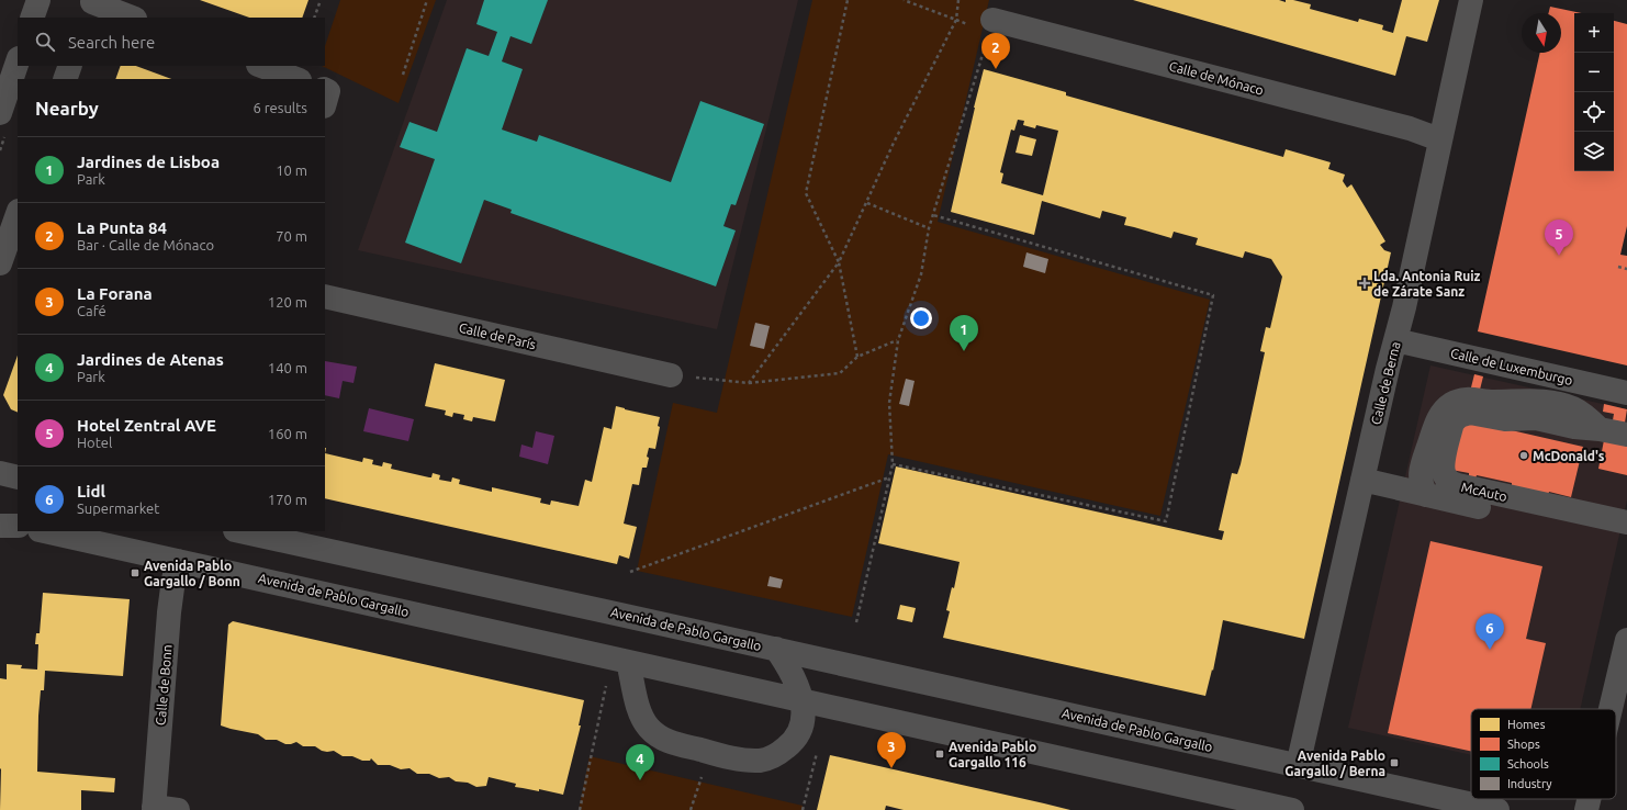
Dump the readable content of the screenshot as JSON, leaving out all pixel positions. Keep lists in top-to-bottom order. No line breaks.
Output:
{"streets":{"street":["Calle de Mónaco","Calle de París","Calle de Luxemburgo","Calle de Berna","McAuto","Avenida de Pablo Gargallo","Calle de Bonn"]},"crossings":[["Calle de Mónaco","Calle de Berna"],["Calle de Luxemburgo","Calle de Berna"],["Calle de Berna","Avenida de Pablo Gargallo"],["Avenida de Pablo Gargallo","Calle de Bonn"]],"places":{"health":["Lda. Antonia Ruiz de Zárate Sanz"],"other":["McDonald's"],"transit":["Avenida Pablo Gargallo / Bonn","Avenida Pablo Gargallo 116","Avenida Pablo Gargallo / Berna"]},"legend":["Homes","Shops","Schools","Industry"],"north":"bottom","page":{"map_buttons":["+","−"],"search":"Search here","pins":["2","5","1","6","3","4"],"heading":["Nearby","6 results"],"list":[{"mark":"1","name":"Jardines de Lisboa","note":"Park","value":"10 m"},{"mark":"2","name":"La Punta 84","note":"Bar · Calle de Mónaco","value":"70 m"},{"mark":"3","name":"La Forana","note":"Café","value":"120 m"},{"mark":"4","name":"Jardines de Atenas","note":"Park","value":"140 m"},{"mark":"5","name":"Hotel Zentral AVE","note":"Hotel","value":"160 m"},{"mark":"6","name":"Lidl","note":"Supermarket","value":"170 m"}]}}
